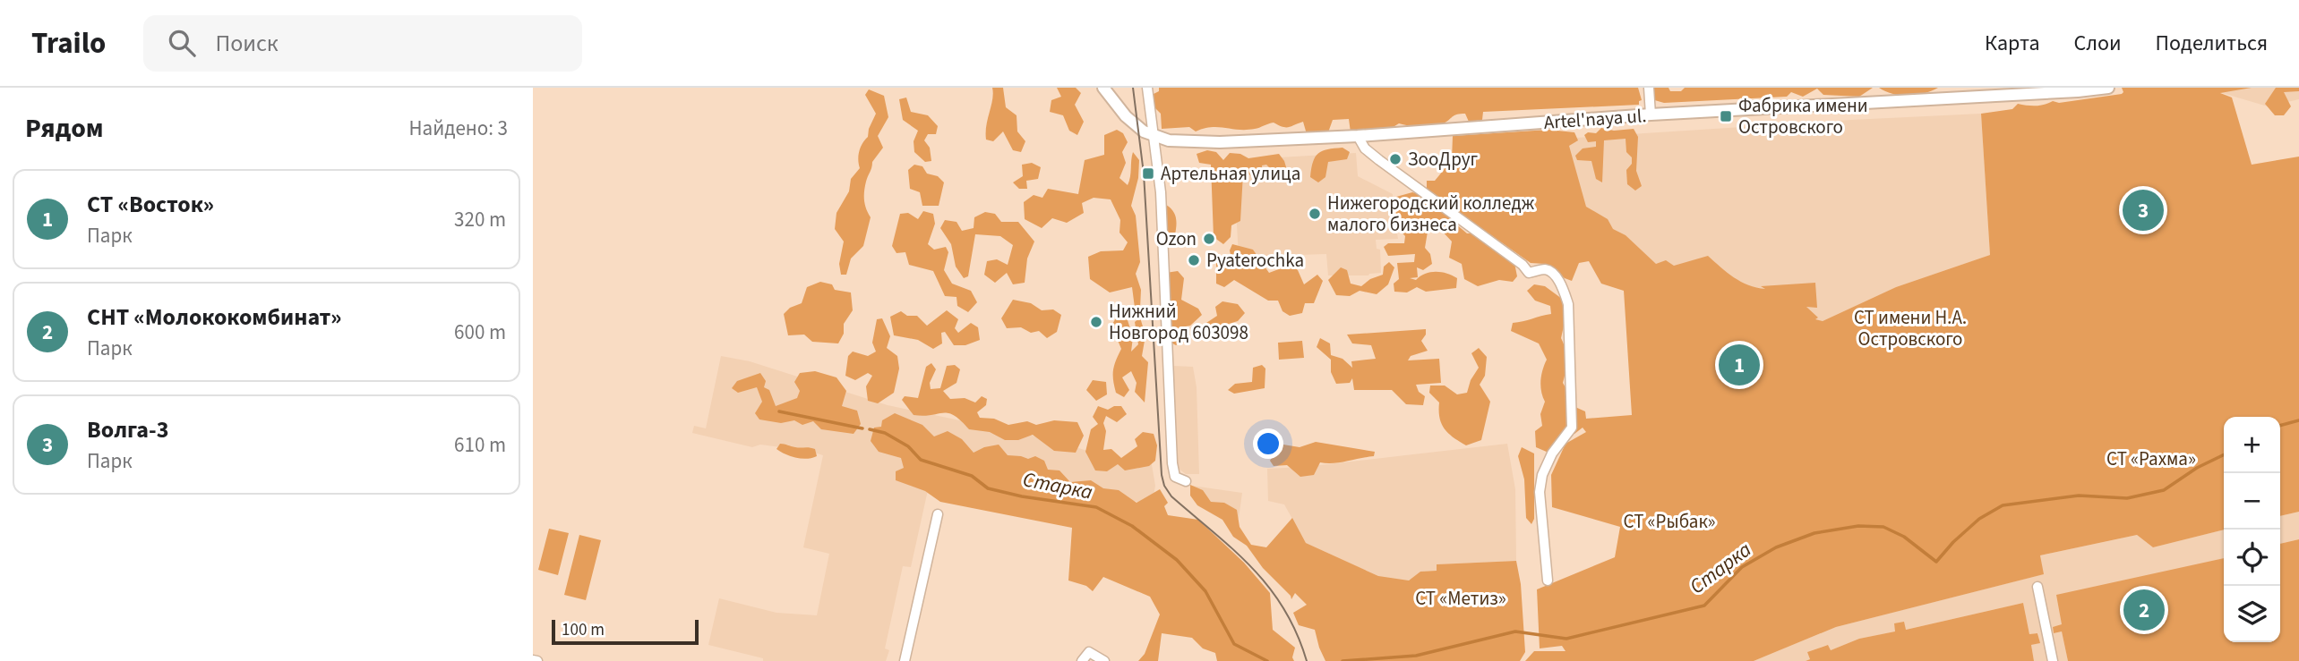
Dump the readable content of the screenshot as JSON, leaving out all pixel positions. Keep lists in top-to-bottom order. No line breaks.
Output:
{"streets":{"street":["Artel'naya ul."]},"water":["Старка"],"parks":["СТ имени Н.А. Островского","СТ «Рахма»","СТ «Рыбак»","СТ «Метиз»"],"places":{"transit":["Фабрика имени Островского","Артельная улица"],"other":["ЗооДруг","Нижегородский колледж малого бизнеса","Ozon","Pyaterochka","Нижний Новгород 603098"]},"scale_bar":"100 m","page":{"header":"Trailo","search":"Поиск","nav":["Карта","Слои","Поделиться"],"heading":["Рядом","Найдено: 3"],"list":[{"mark":"1","name":"СТ «Восток»","note":"Парк","value":"320 m"},{"mark":"2","name":"СНТ «Молококомбинат»","note":"Парк","value":"600 m"},{"mark":"3","name":"Волга-3","note":"Парк","value":"610 m"}],"pins":["3","1","2"],"map_buttons":["+","−"],"scale":"100 m"}}
